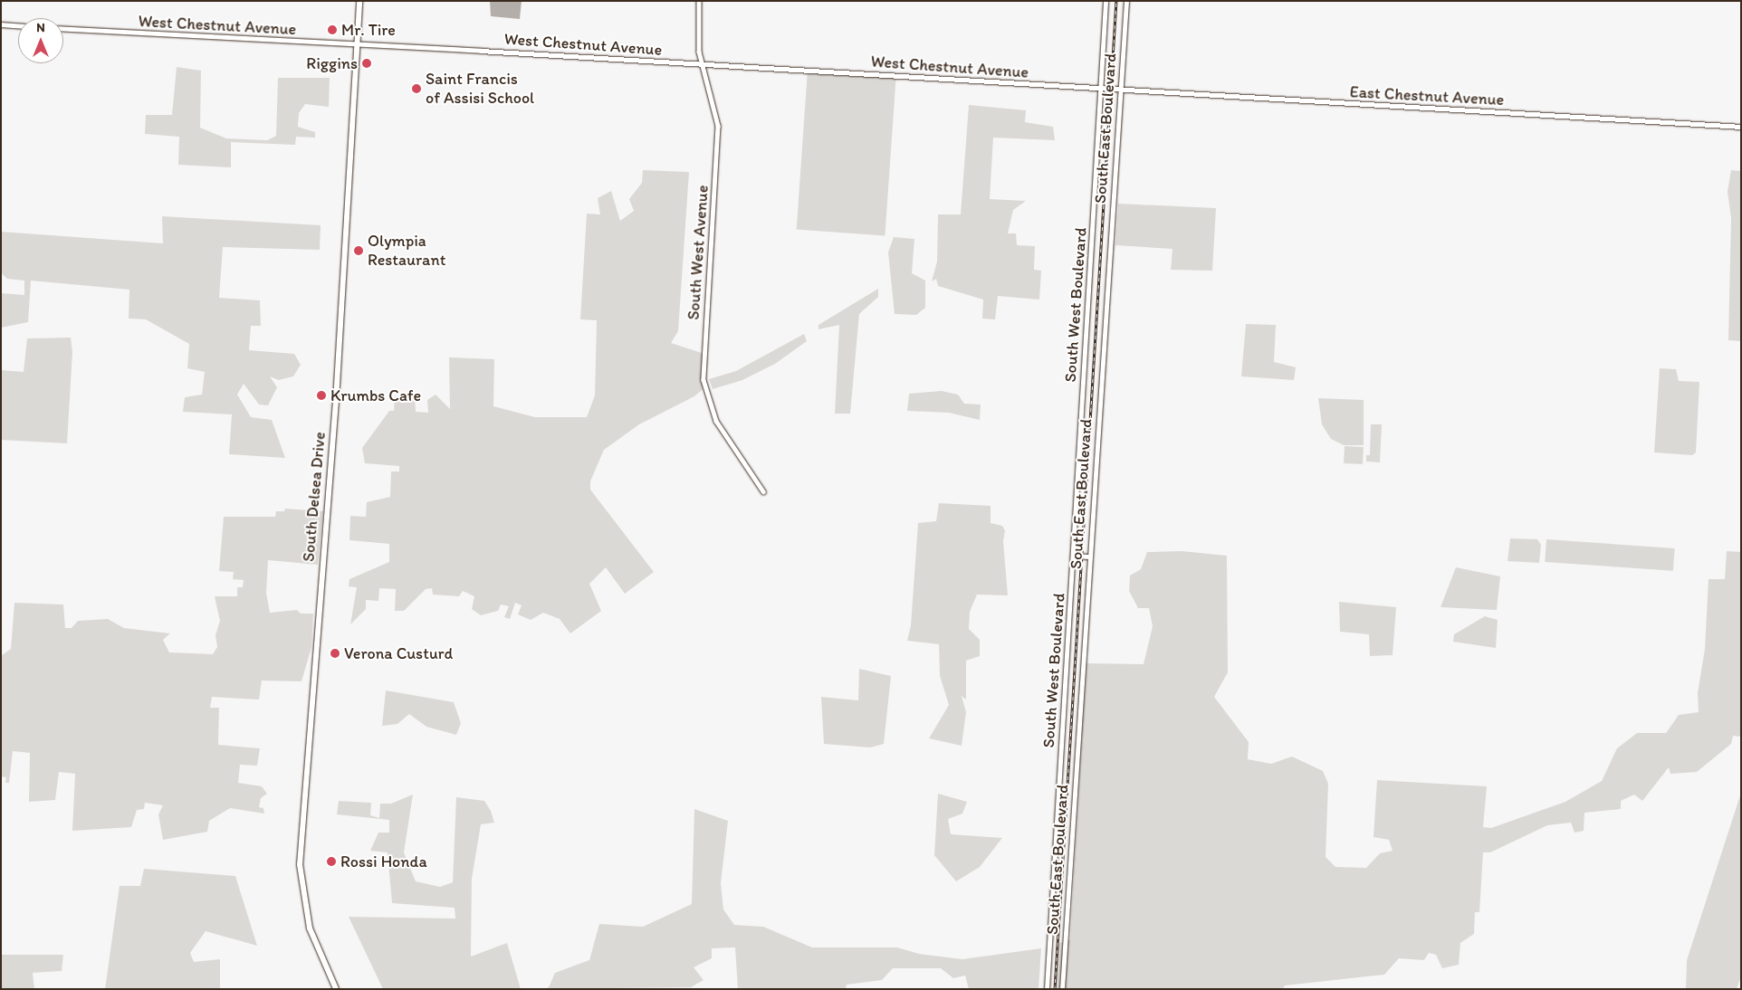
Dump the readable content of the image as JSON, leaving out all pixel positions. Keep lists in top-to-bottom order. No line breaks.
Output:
{"streets":{"main road":["South East Boulevard","South West Boulevard","South Delsea Drive"],"street":["West Chestnut Avenue","East Chestnut Avenue","South West Avenue"]},"crossings":[["West Chestnut Avenue","East Chestnut Avenue"],["West Chestnut Avenue","South West Avenue"],["West Chestnut Avenue","South West Boulevard"],["West Chestnut Avenue","South Delsea Drive"],["East Chestnut Avenue","South East Boulevard"]],"places":["Mr. Tire","Riggins","Saint Francis of Assisi School","Olympia Restaurant","Krumbs Cafe","Verona Custurd","Rossi Honda"],"north":"top"}
